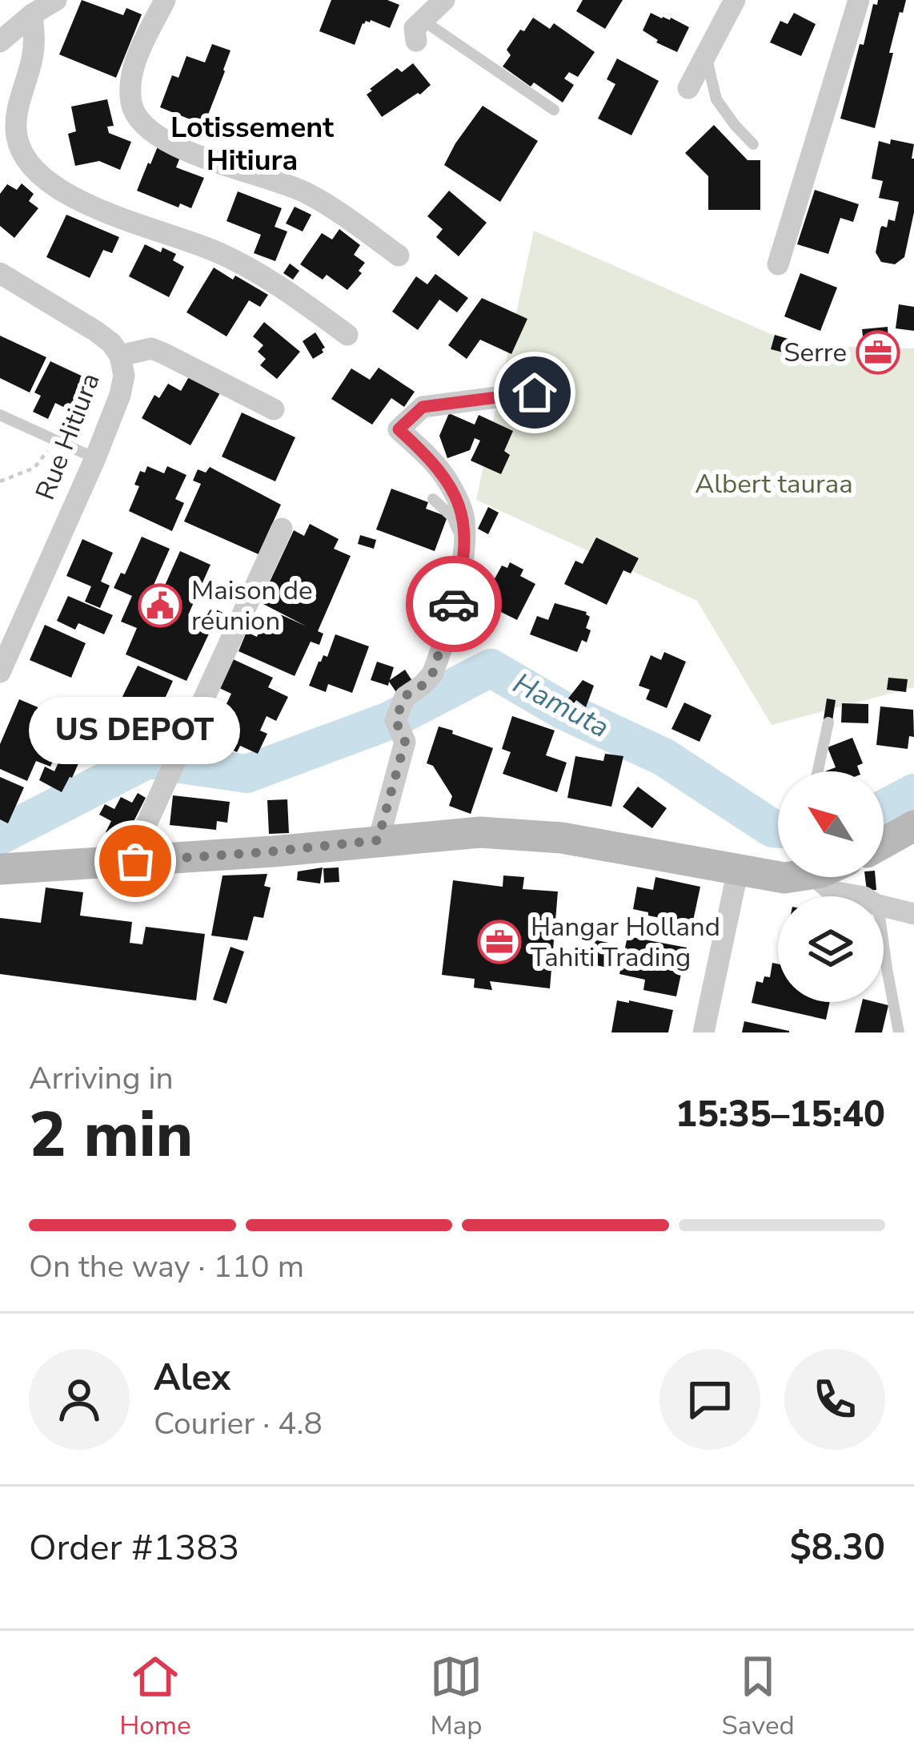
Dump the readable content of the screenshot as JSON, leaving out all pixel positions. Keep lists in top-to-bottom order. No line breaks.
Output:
{"streets":{"street":["Rue Hitiura"]},"districts":["Lotissement Hitiura"],"water":["Hamuta"],"parks":["Albert tauraa"],"places":{"office":["Serre","Hangar Holland Tahiti Trading"],"public building":["Maison de réunion"],"other":["US DEPOT"]},"north":"top left","page":{"bubble":"US DEPOT","heading":["2 min","Arriving in","15:35–15:40"],"panel":["Alex","Courier · 4.8","Order #1383","$8.30"],"bar":"On the way · 110 m","tabs":["Home","Map","Saved"]}}
